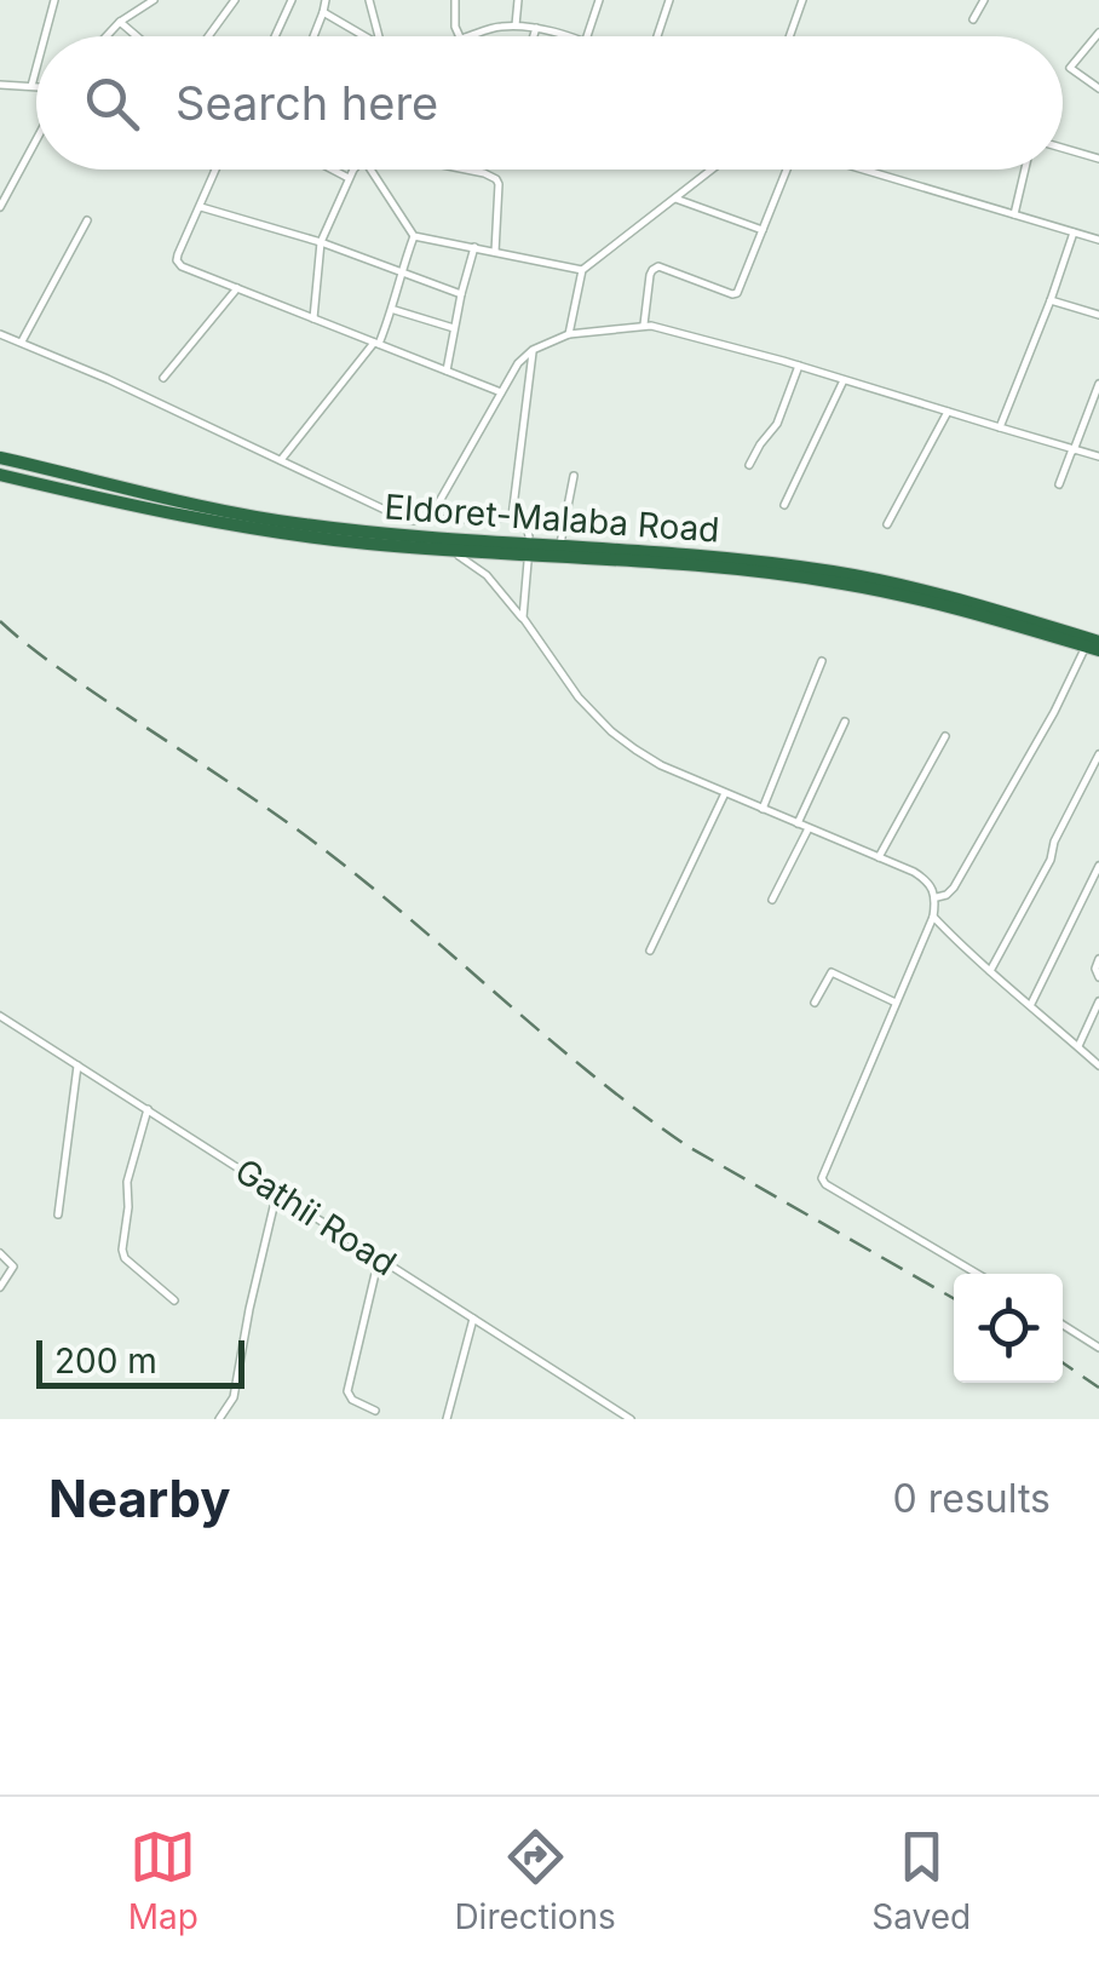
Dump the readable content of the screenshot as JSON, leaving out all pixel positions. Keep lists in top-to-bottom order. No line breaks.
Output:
{"streets":{"highway":["Eldoret-Malaba Road"],"street":["Gathii Road"]},"scale_bar":"200 m","page":{"search":"Search here","scale":"200 m","heading":["Nearby","0 results"],"nav":["Map","Directions","Saved"]}}
